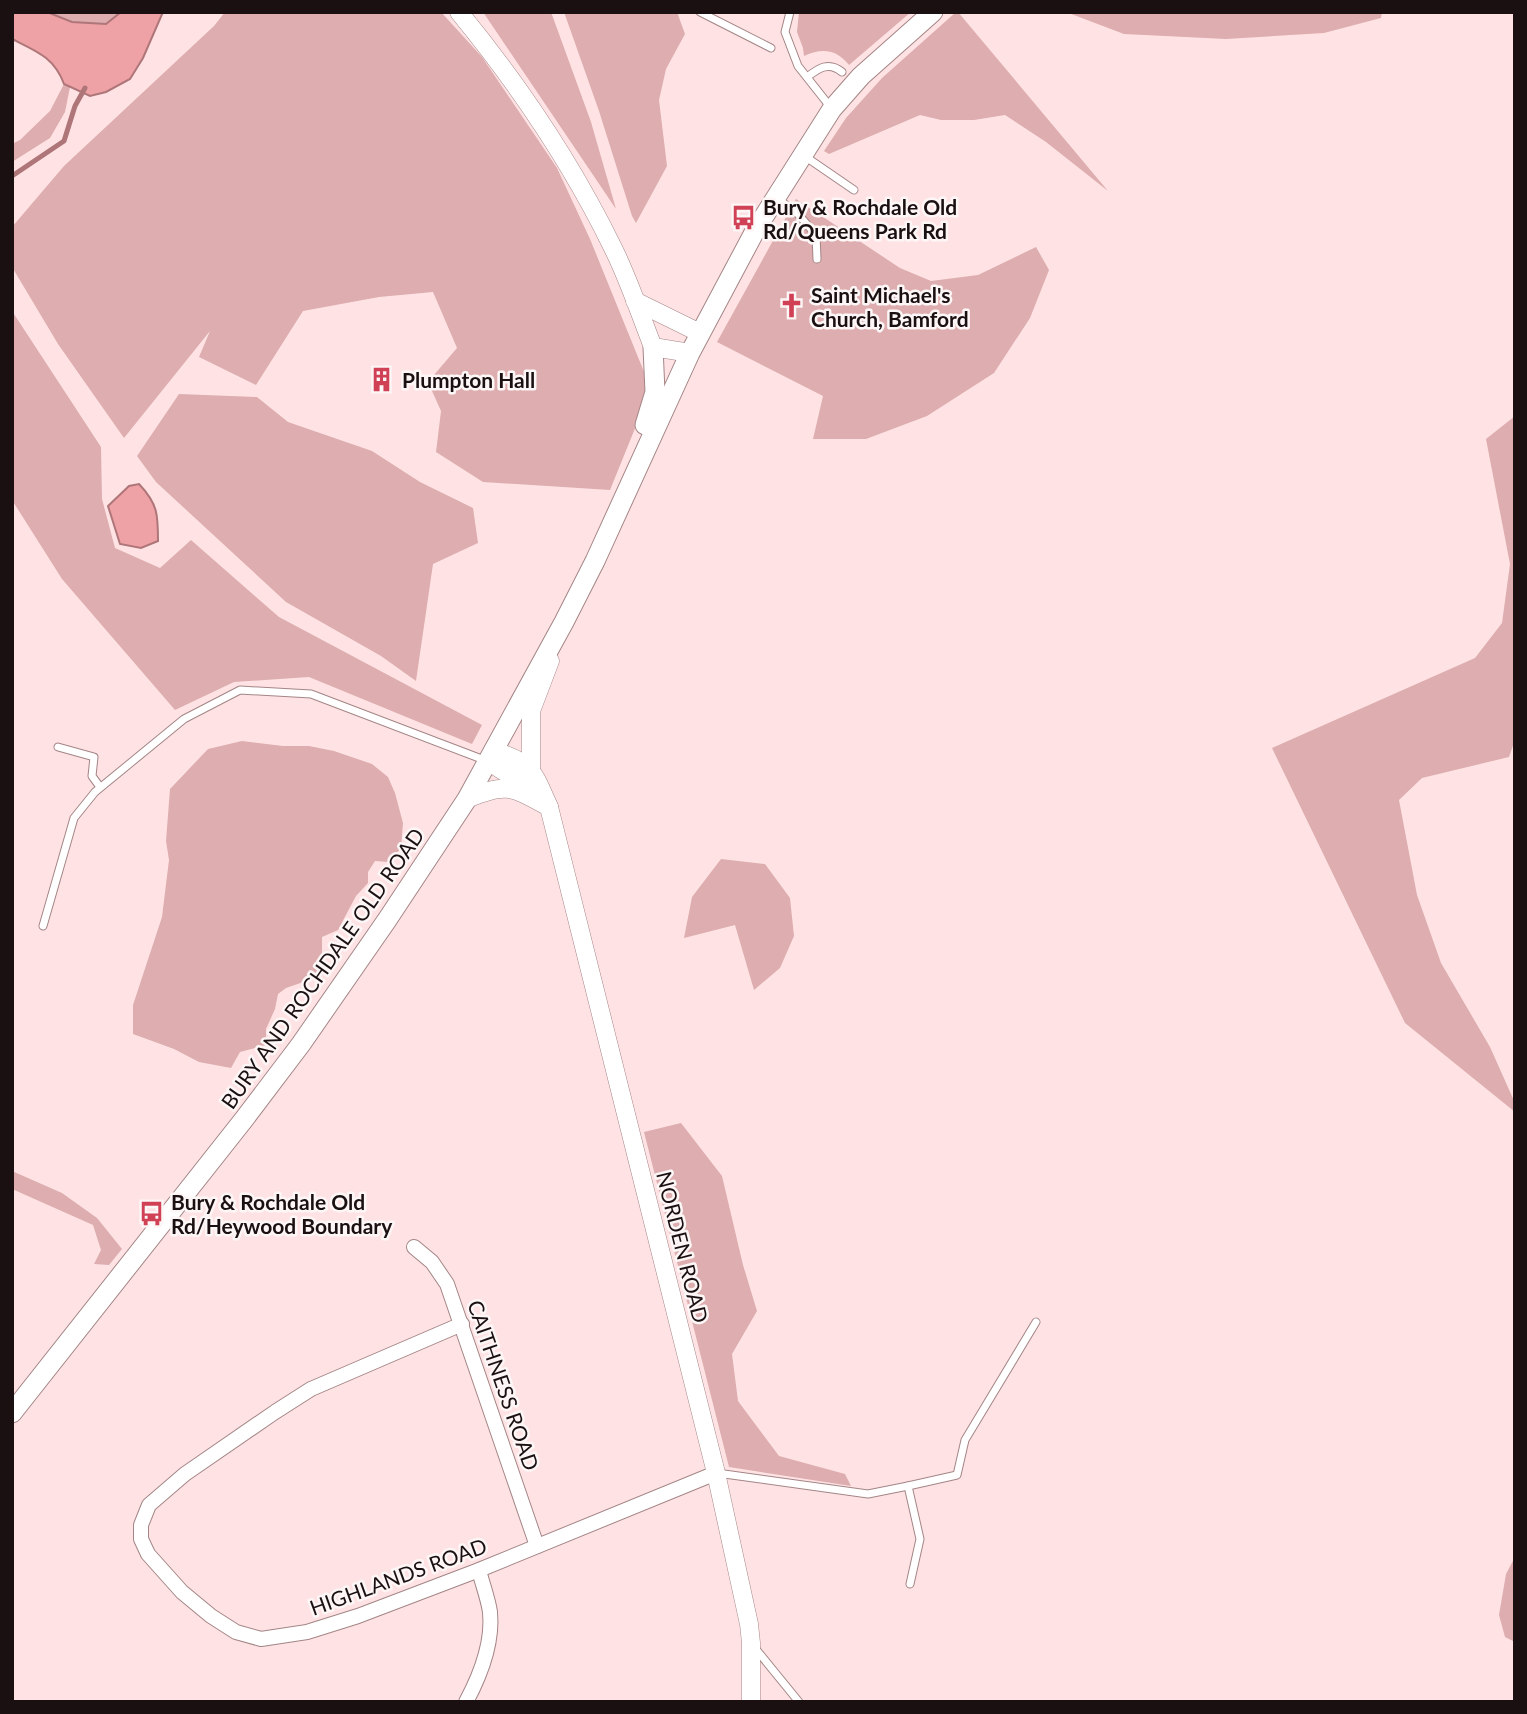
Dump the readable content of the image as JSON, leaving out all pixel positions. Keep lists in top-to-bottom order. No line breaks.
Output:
{"streets":{"main road":["BURY AND ROCHDALE OLD ROAD"],"street":["NORDEN ROAD","CAITHNESS ROAD","HIGHLANDS ROAD"]},"crossings":[["NORDEN ROAD","HIGHLANDS ROAD"],["CAITHNESS ROAD","HIGHLANDS ROAD"]],"places":{"bus stop":["Bury & Rochdale Old Rd/Queens Park Rd","Bury & Rochdale Old Rd/Heywood Boundary"],"church":["Saint Michael's Church, Bamford"],"building":["Plumpton Hall"]}}
